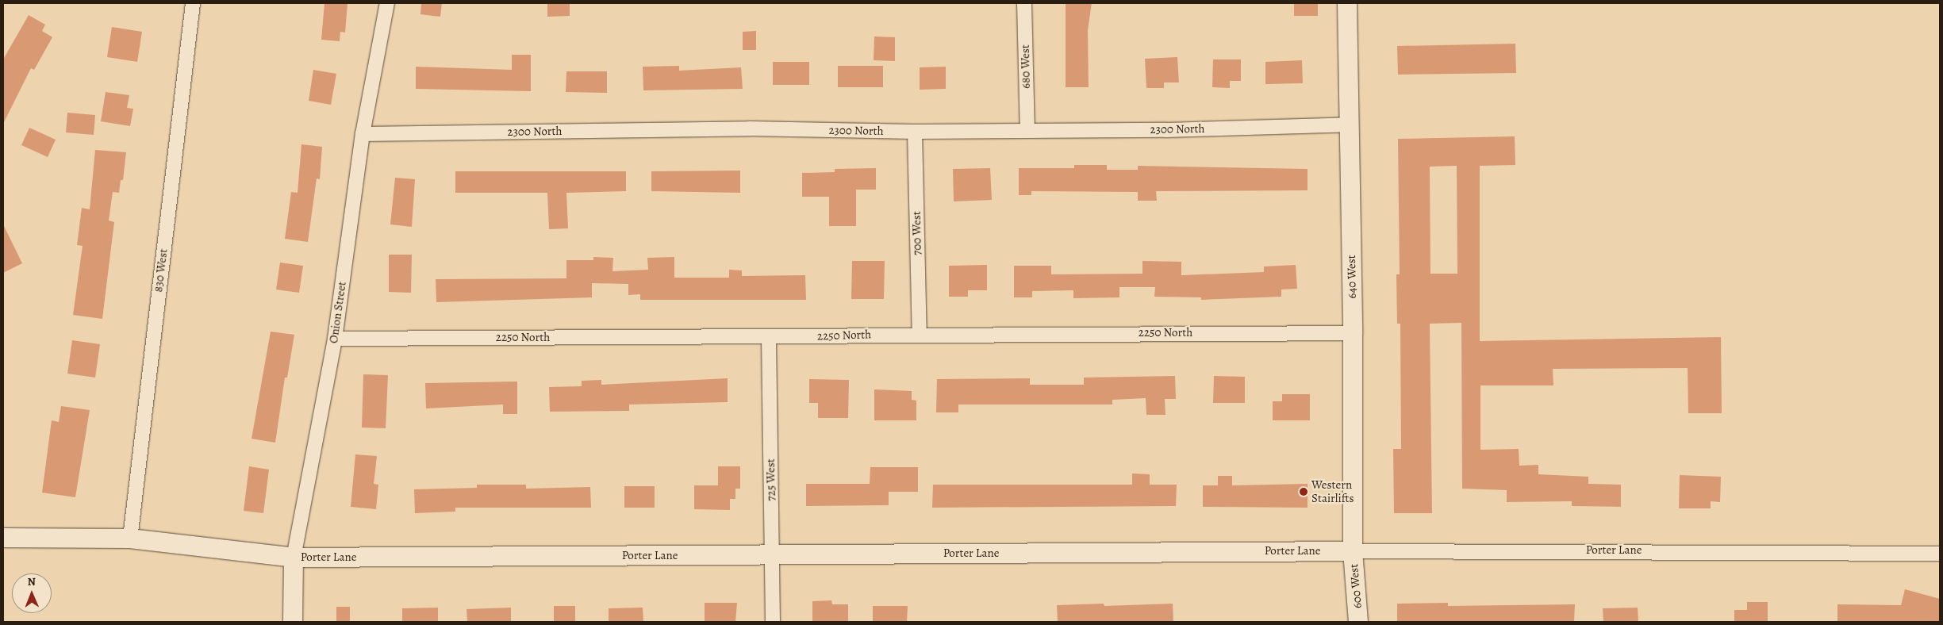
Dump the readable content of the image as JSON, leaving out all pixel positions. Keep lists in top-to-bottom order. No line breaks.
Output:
{"streets":{"street":["680 West","2300 North","700 West","830 West","640 West","Onion Street","2250 North","725 West","Porter Lane","600 West"]},"crossings":[["680 West","2300 North"],["2300 North","700 West"],["2300 North","640 West"],["2300 North","Onion Street"],["700 West","2250 North"],["830 West","Porter Lane"],["640 West","2250 North"],["640 West","Porter Lane"],["640 West","600 West"],["Onion Street","2250 North"],["Onion Street","Porter Lane"],["2250 North","725 West"],["725 West","Porter Lane"],["Porter Lane","600 West"]],"places":["Western Stairlifts"],"north":"top"}
